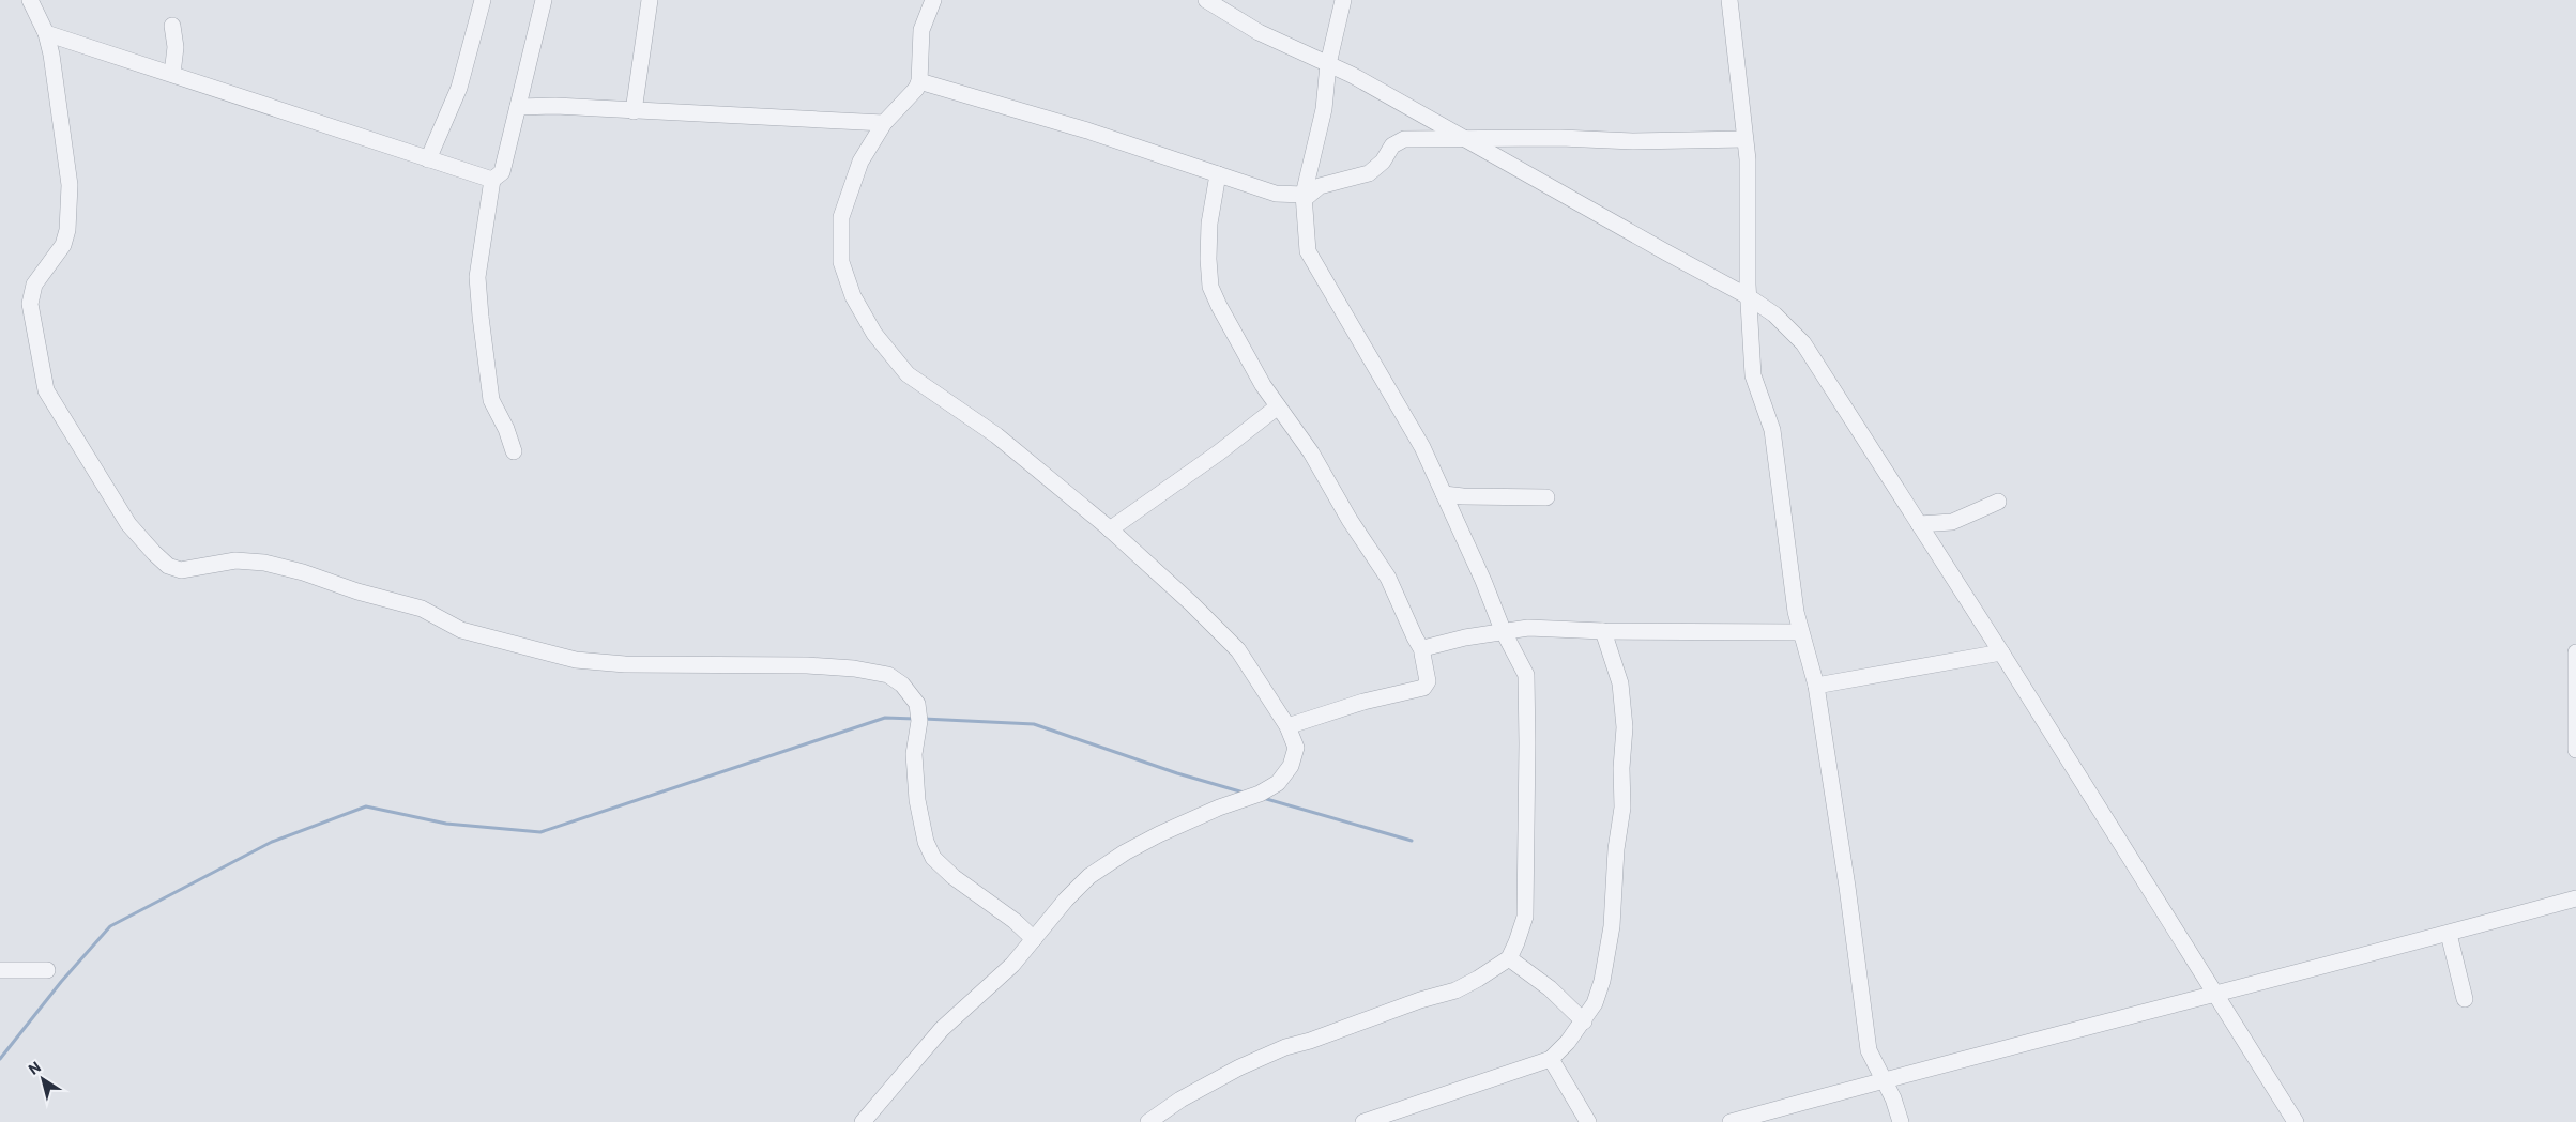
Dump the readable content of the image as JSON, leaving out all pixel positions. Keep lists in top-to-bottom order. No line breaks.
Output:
{"north":"top left"}
